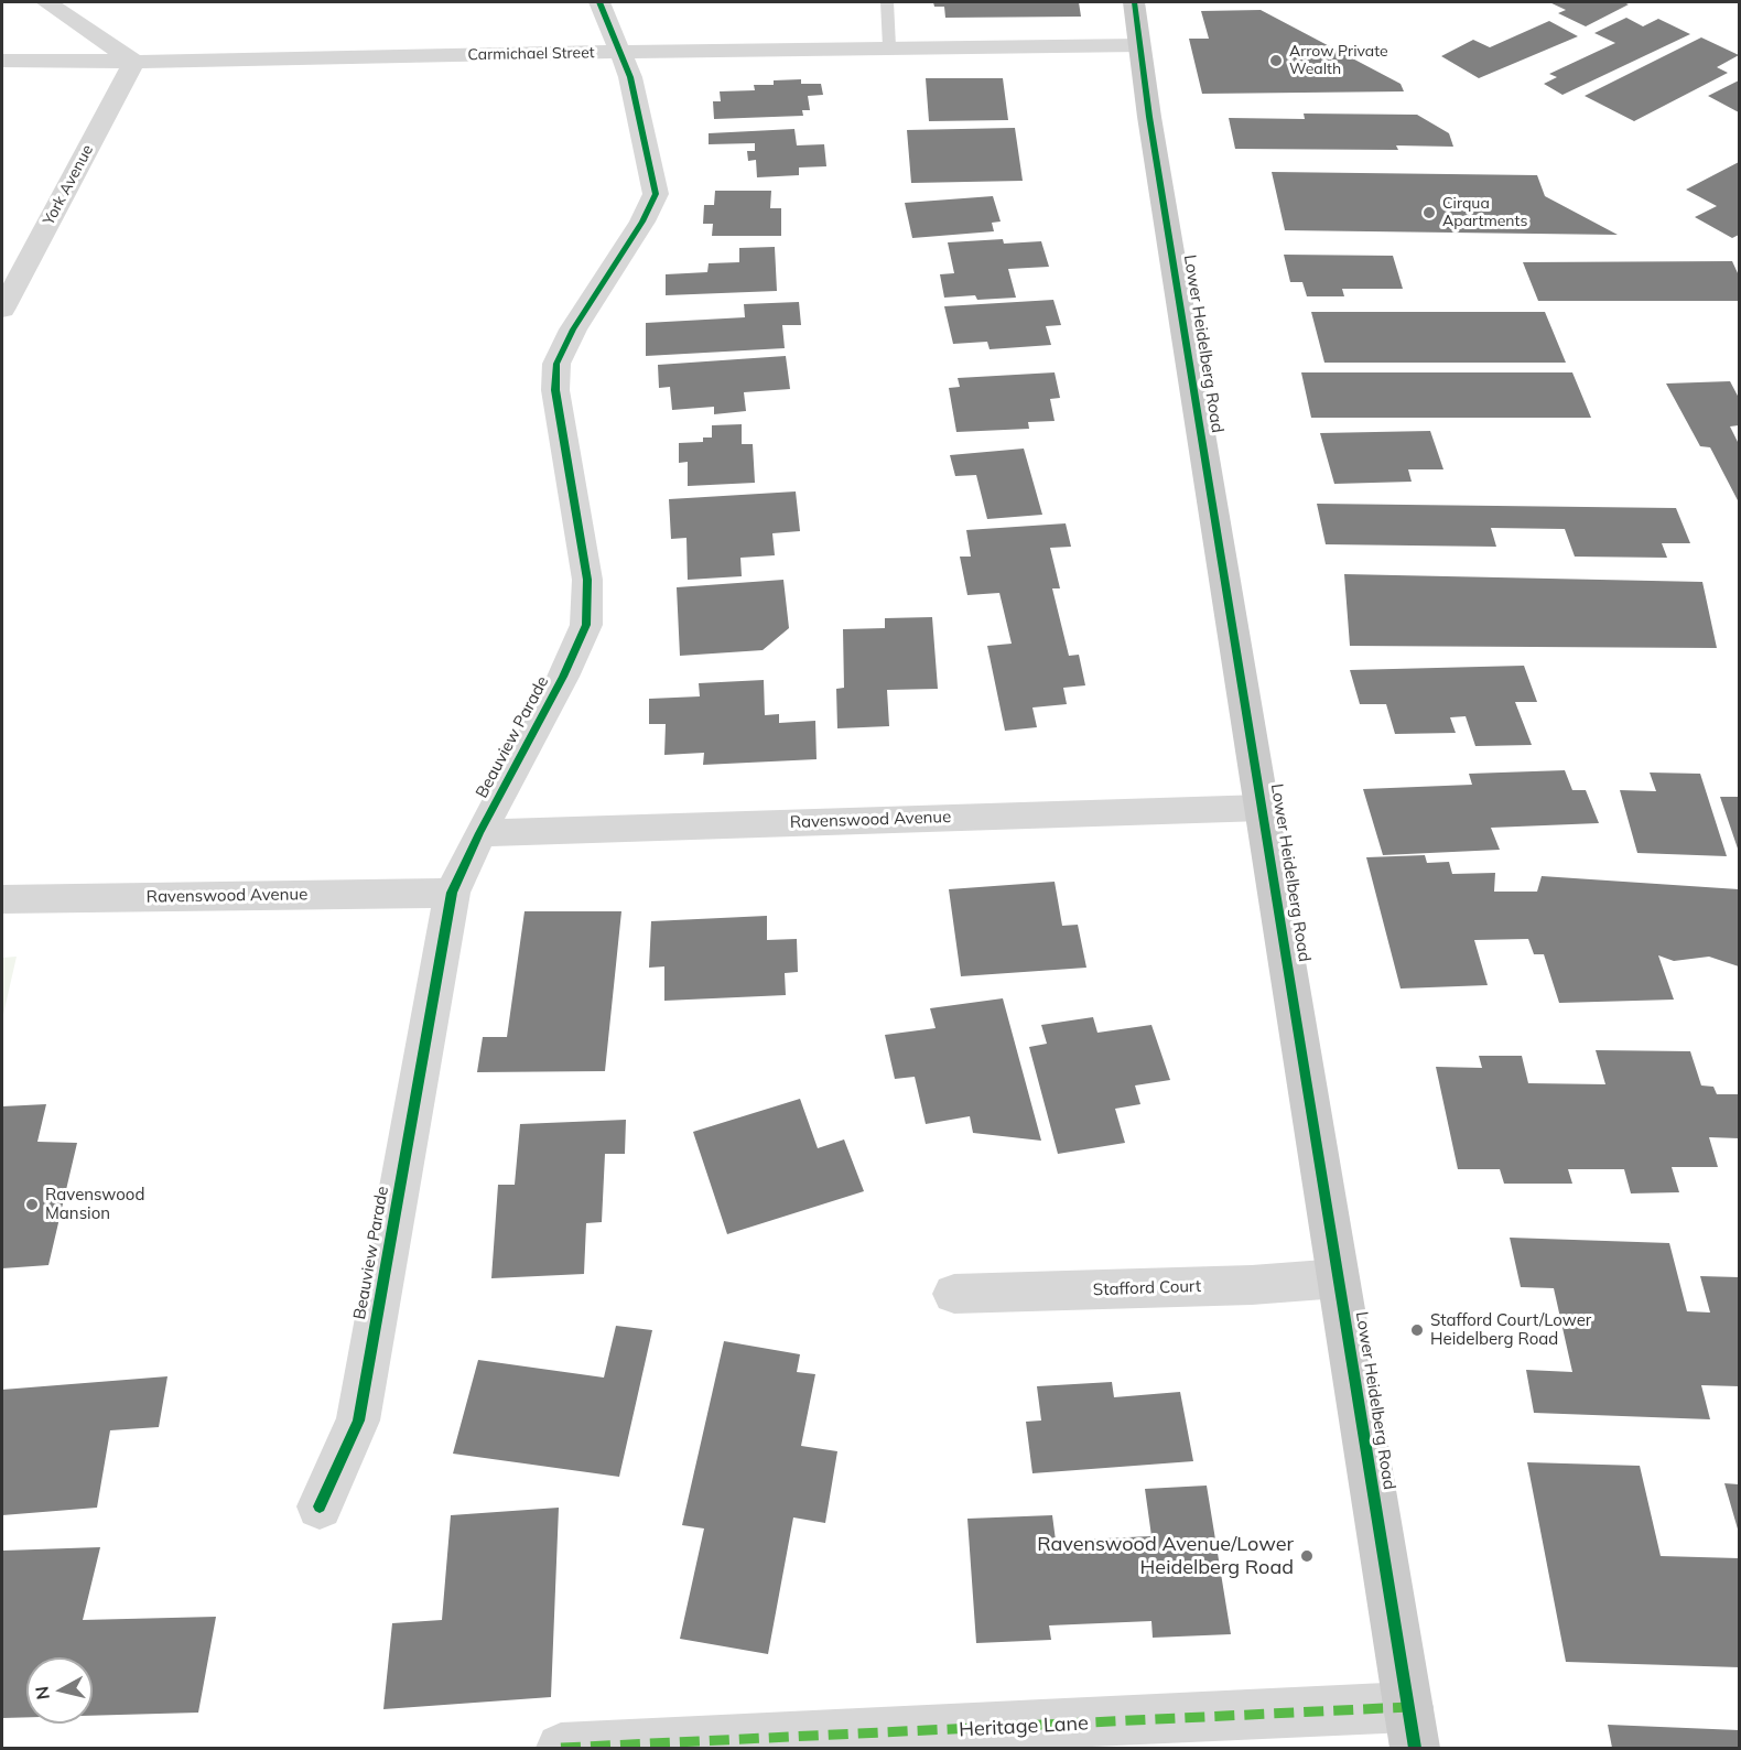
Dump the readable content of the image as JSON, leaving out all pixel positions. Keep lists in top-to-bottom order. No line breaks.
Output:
{"streets":{"main road":["Lower Heidelberg Road"],"street":["Carmichael Street","York Avenue","Beauview Parade","Ravenswood Avenue","Stafford Court","Heritage Lane"]},"crossings":[["Carmichael Street","York Avenue"],["Carmichael Street","Lower Heidelberg Road"],["Carmichael Street","Beauview Parade"],["Lower Heidelberg Road","Ravenswood Avenue"],["Lower Heidelberg Road","Stafford Court"],["Lower Heidelberg Road","Heritage Lane"],["Beauview Parade","Ravenswood Avenue"]],"places":["Arrow Private Wealth","Cirqua Apartments","Ravenswood Mansion","Stafford Court/Lower Heidelberg Road","Ravenswood Avenue/Lower Heidelberg Road"],"north":"left"}
